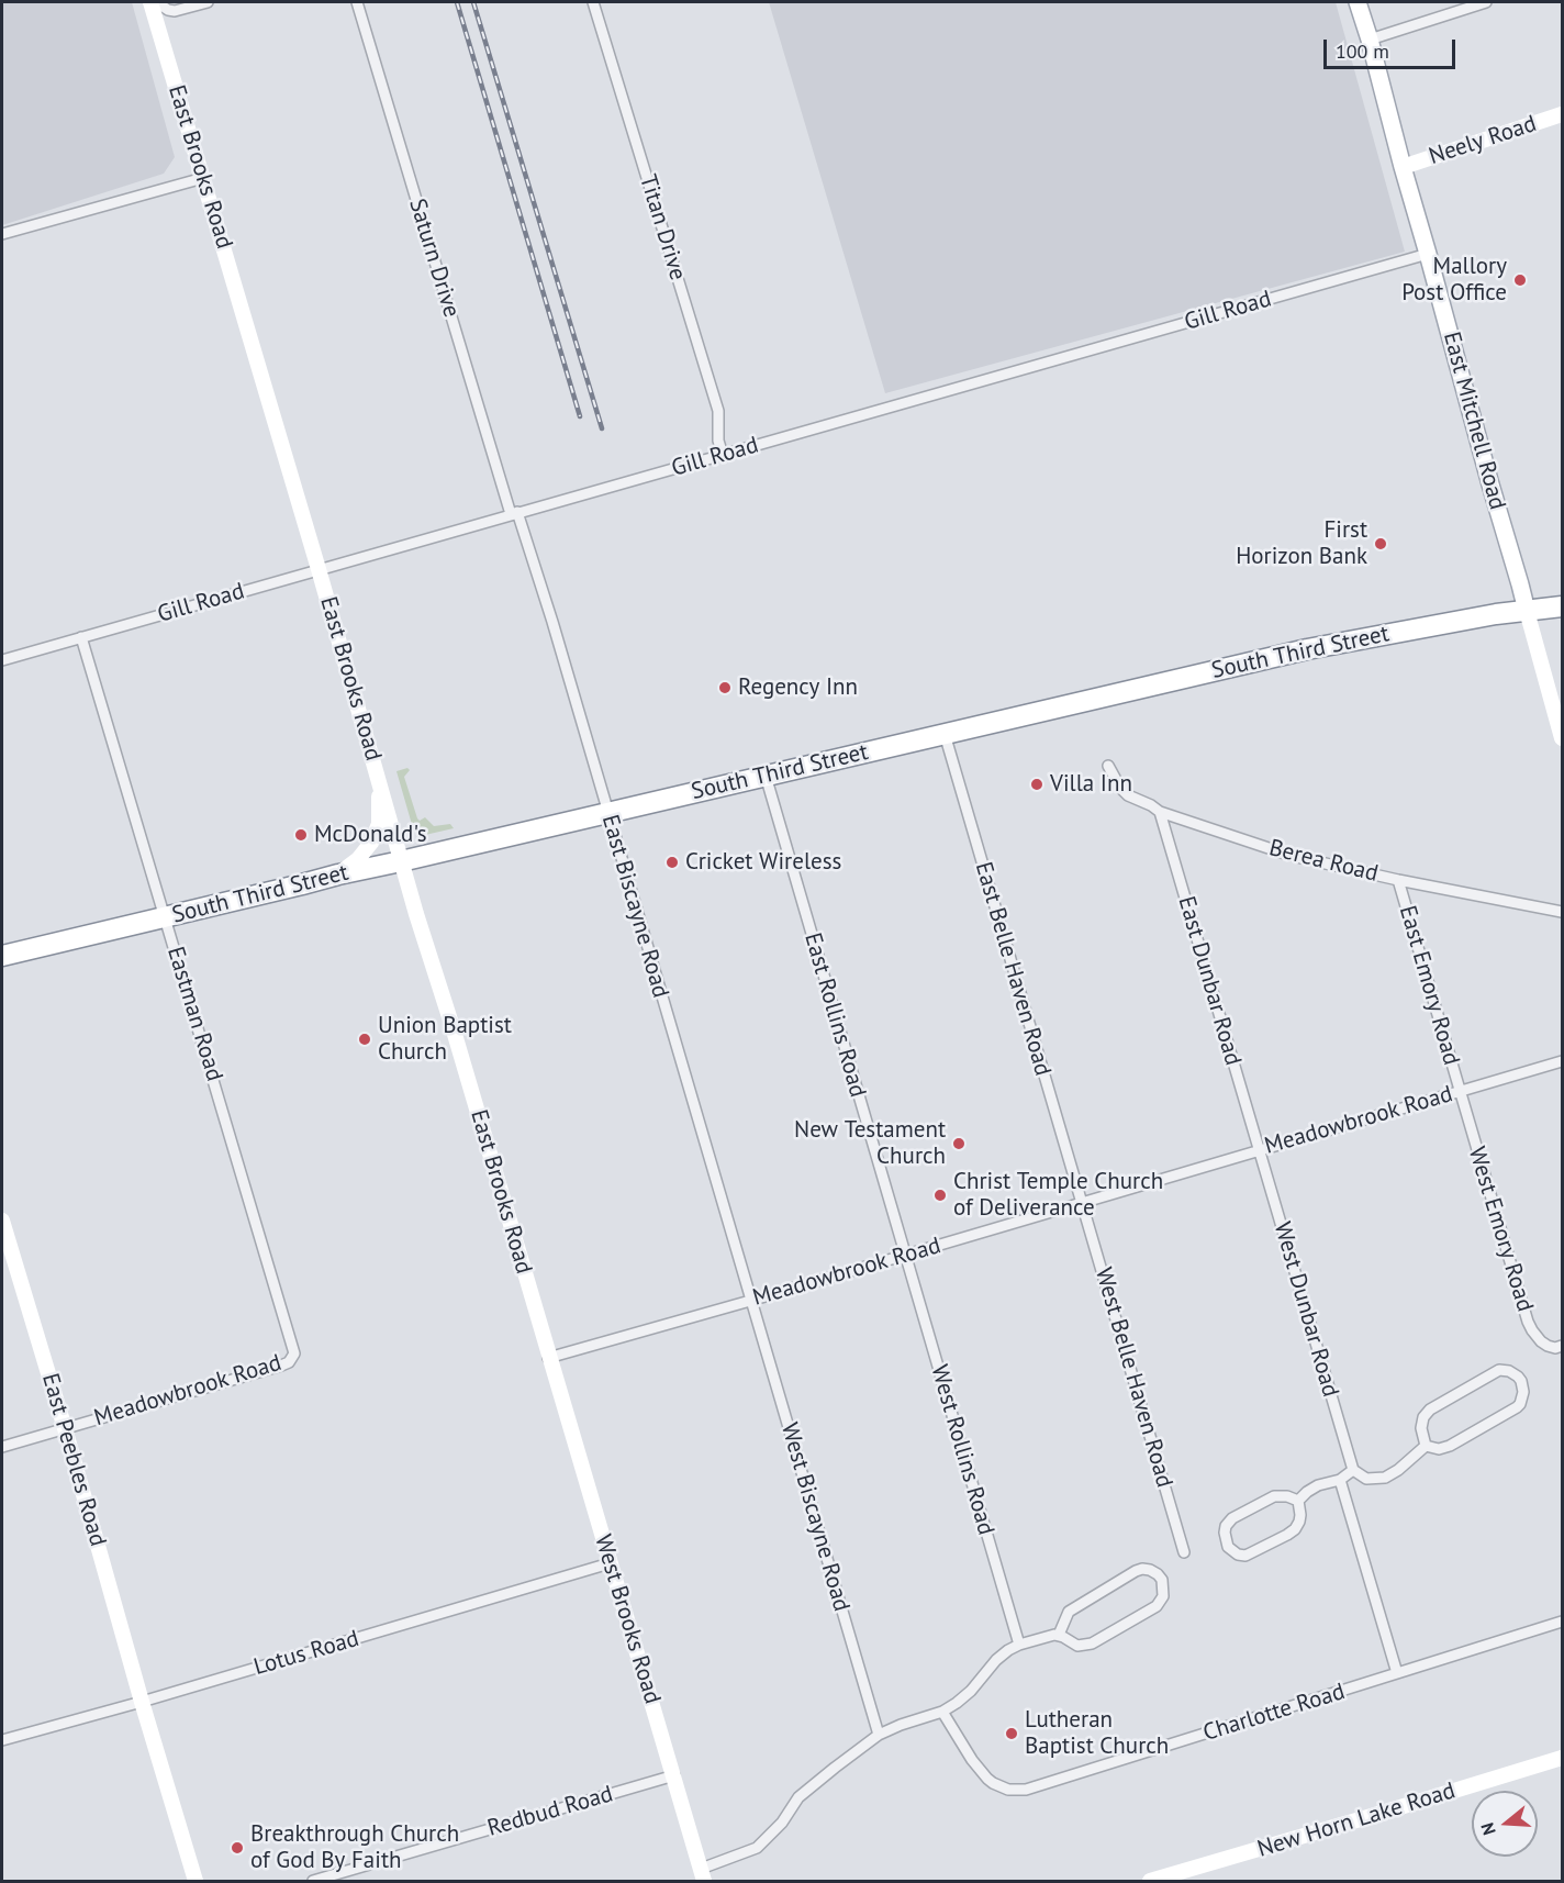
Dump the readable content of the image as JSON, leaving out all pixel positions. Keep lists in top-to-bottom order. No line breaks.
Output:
{"streets":{"highway":["South Third Street"],"main road":["Neely Road","East Brooks Road","East Mitchell Road","East Peebles Road","West Brooks Road","New Horn Lake Road"],"street":["Titan Drive","Saturn Drive","Gill Road","Berea Road","East Biscayne Road","East Belle Haven Road","East Dunbar Road","East Emory Road","Eastman Road","East Rollins Road","Meadowbrook Road","West Emory Road","West Dunbar Road","West Belle Haven Road","West Rollins Road","West Biscayne Road","Lotus Road","Charlotte Road","Redbud Road"]},"crossings":[["Neely Road","East Mitchell Road"],["East Brooks Road","Gill Road"],["East Brooks Road","South Third Street"],["East Brooks Road","Meadowbrook Road"],["East Brooks Road","West Brooks Road"],["Titan Drive","Gill Road"],["Saturn Drive","Gill Road"],["Saturn Drive","East Biscayne Road"],["Gill Road","East Mitchell Road"],["Gill Road","East Biscayne Road"],["Gill Road","Eastman Road"],["East Mitchell Road","South Third Street"],["South Third Street","East Biscayne Road"],["South Third Street","East Belle Haven Road"],["South Third Street","Eastman Road"],["South Third Street","East Rollins Road"],["Berea Road","East Dunbar Road"],["Berea Road","East Emory Road"],["East Biscayne Road","Meadowbrook Road"],["East Biscayne Road","West Biscayne Road"],["East Belle Haven Road","Meadowbrook Road"],["East Belle Haven Road","West Belle Haven Road"],["East Dunbar Road","Meadowbrook Road"],["East Dunbar Road","West Dunbar Road"],["East Emory Road","Meadowbrook Road"],["East Emory Road","West Emory Road"],["Eastman Road","Meadowbrook Road"],["East Rollins Road","Meadowbrook Road"],["East Rollins Road","West Rollins Road"],["Meadowbrook Road","West Emory Road"],["Meadowbrook Road","West Dunbar Road"],["Meadowbrook Road","West Belle Haven Road"],["Meadowbrook Road","West Rollins Road"],["Meadowbrook Road","East Peebles Road"],["Meadowbrook Road","West Biscayne Road"],["Meadowbrook Road","West Brooks Road"],["East Peebles Road","Lotus Road"],["West Brooks Road","Lotus Road"],["West Brooks Road","Redbud Road"]],"places":["Mallory Post Office","First Horizon Bank","Regency Inn","Villa Inn","McDonald's","Cricket Wireless","Union Baptist Church","New Testament Church","Christ Temple Church of Deliverance","Lutheran Baptist Church","Breakthrough Church of God By Faith"],"scale_bar":"100 m","north":"left"}
